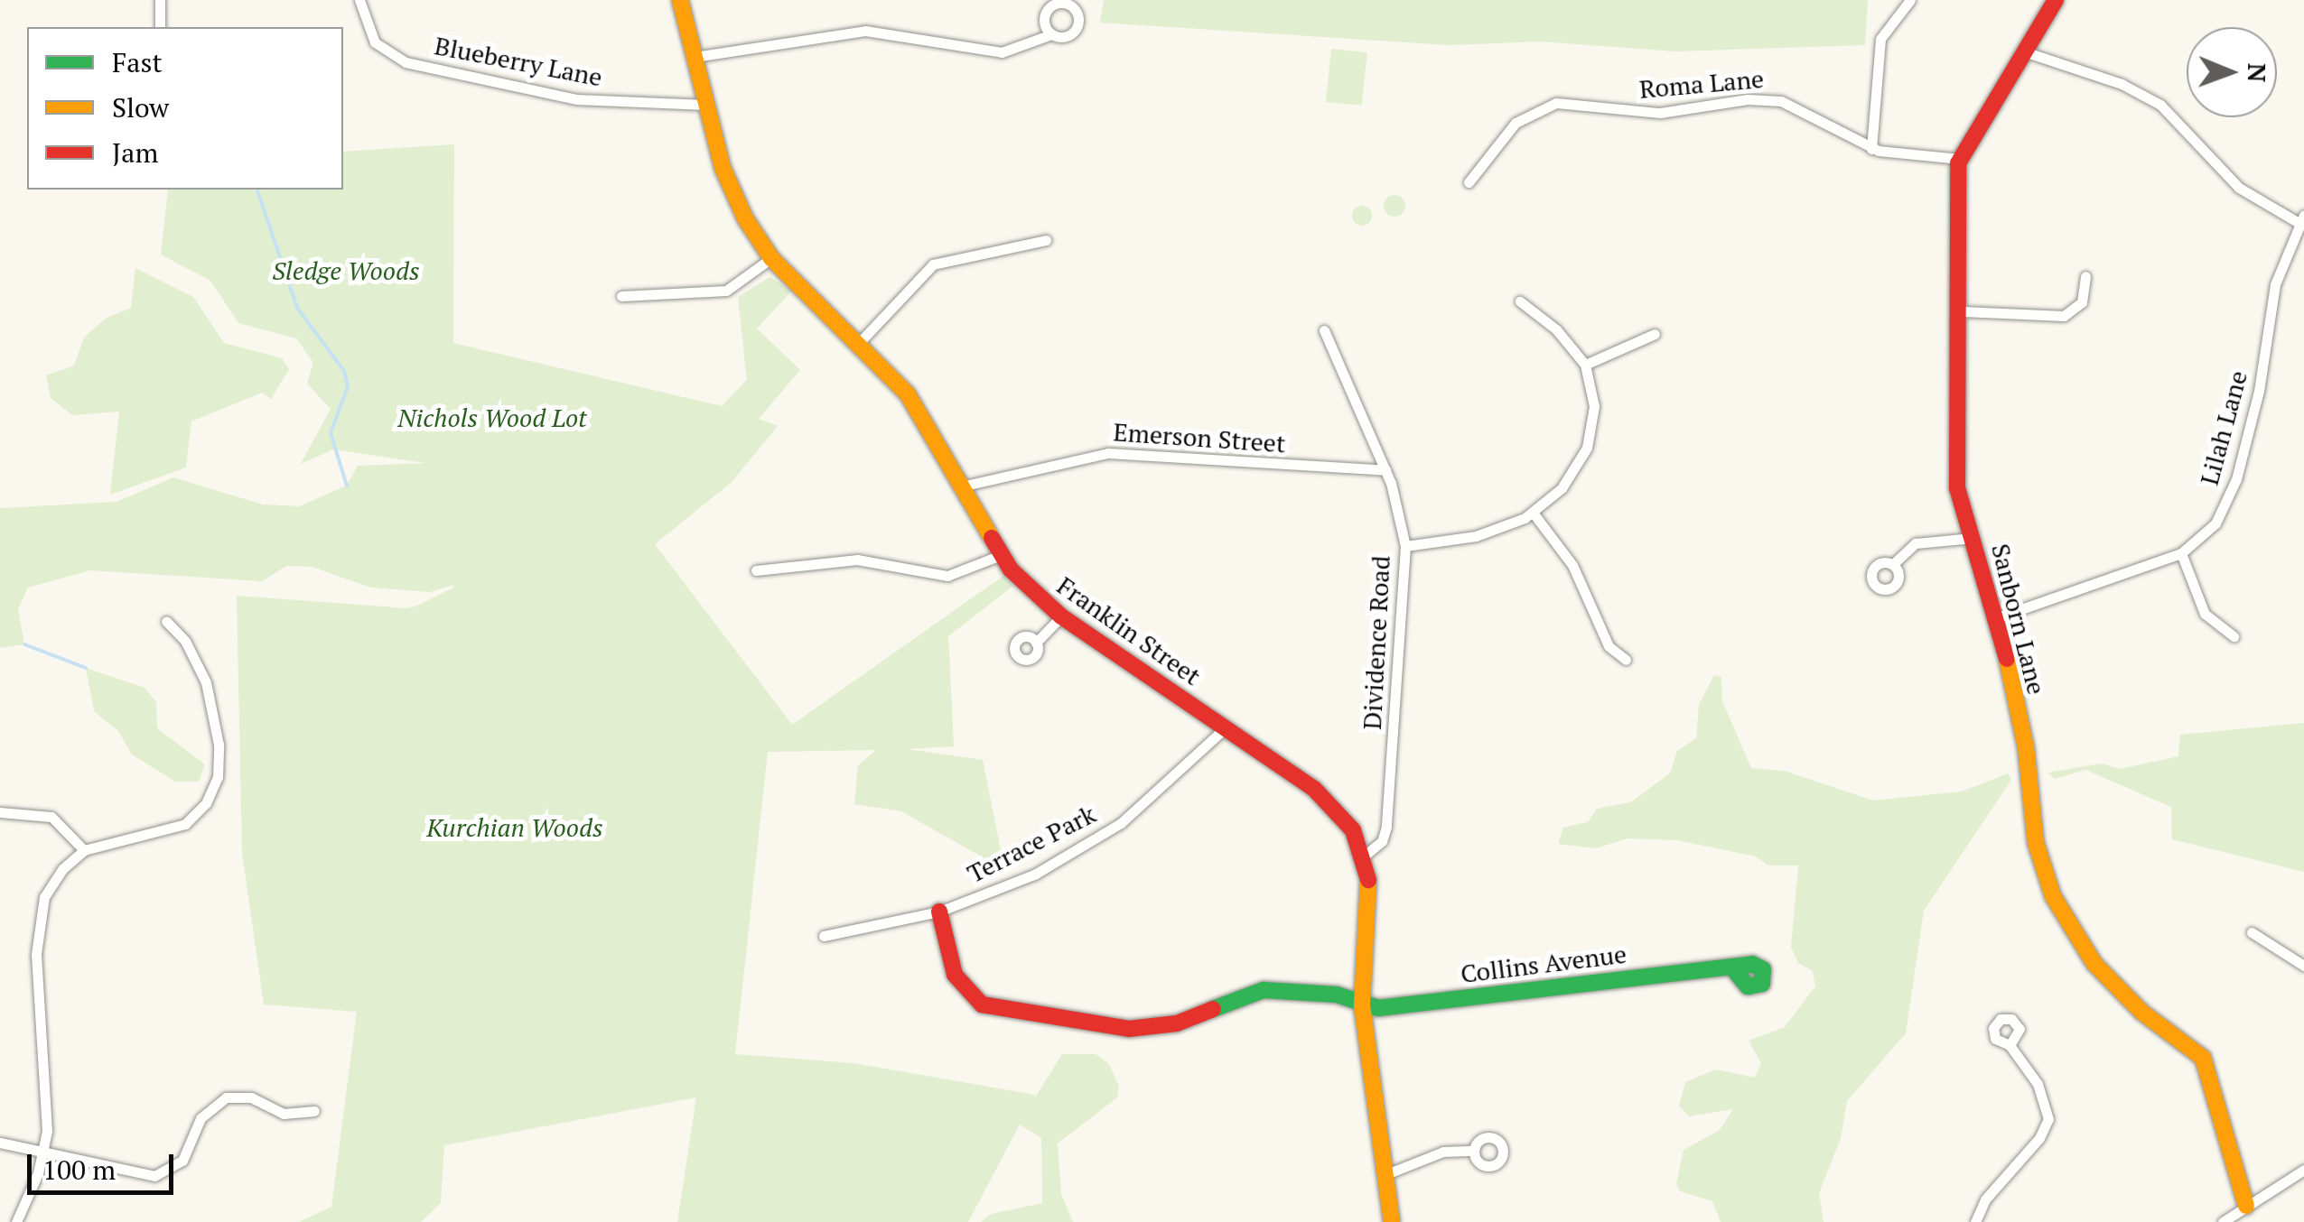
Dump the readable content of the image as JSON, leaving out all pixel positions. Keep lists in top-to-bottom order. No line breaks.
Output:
{"streets":{"street":["Blueberry Lane","Roma Lane","Lilah Lane","Emerson Street","Sanborn Lane","Franklin Street","Dividence Road","Terrace Park","Collins Avenue"]},"crossings":[["Blueberry Lane","Franklin Street"],["Roma Lane","Sanborn Lane"],["Lilah Lane","Sanborn Lane"],["Emerson Street","Franklin Street"],["Emerson Street","Dividence Road"],["Franklin Street","Dividence Road"],["Franklin Street","Terrace Park"],["Franklin Street","Collins Avenue"],["Terrace Park","Collins Avenue"]],"parks":["Sledge Woods","Nichols Wood Lot","Kurchian Woods"],"legend":["Fast","Slow","Jam"],"scale_bar":"100 m","north":"right"}
